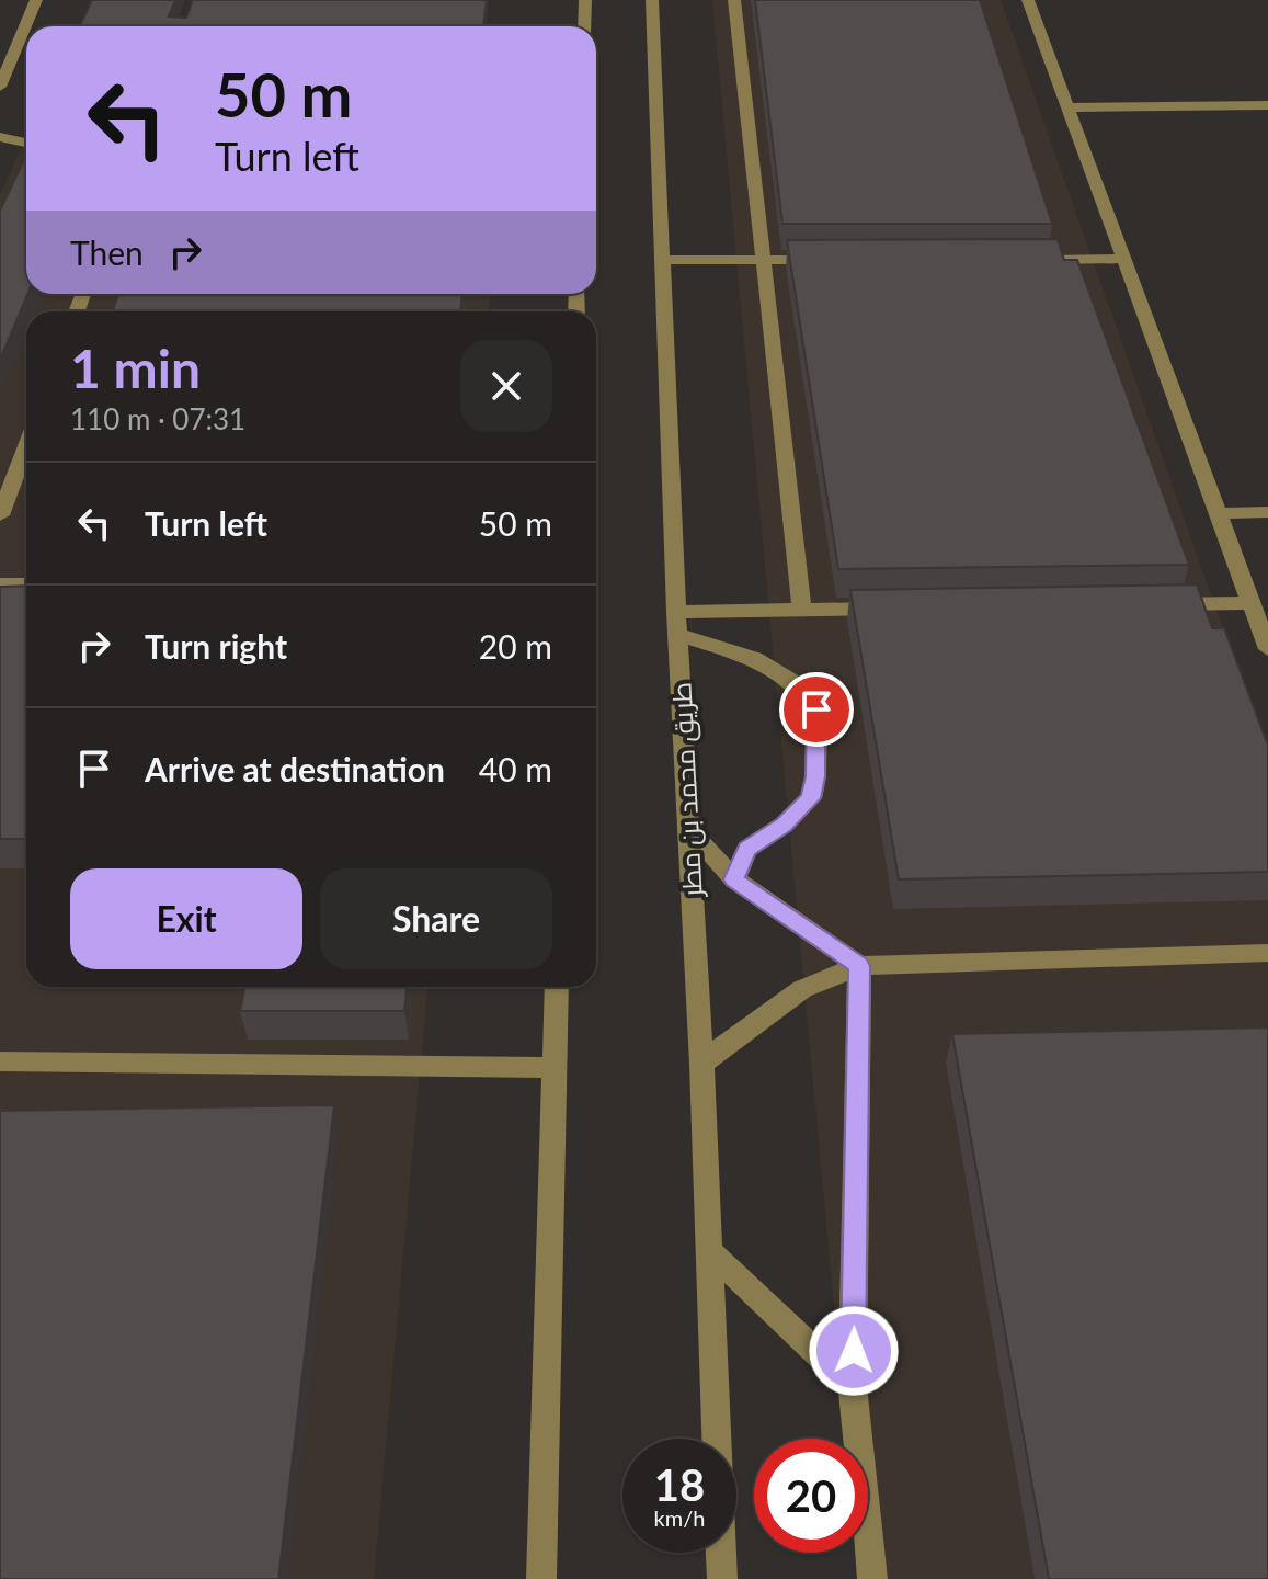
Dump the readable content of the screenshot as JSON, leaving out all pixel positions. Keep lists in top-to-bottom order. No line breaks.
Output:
{"streets":{"street":["طريق محمد بن مطر"]},"page":{"turn":["50 m","Turn left"],"then":"Then","heading":["1 min","110 m · 07:31"],"list":[{"name":"Turn left","value":"50 m"},{"name":"Turn right","value":"20 m"},{"name":"Arrive at destination","value":"40 m"}],"buttons":["Exit","Share"],"speed":"18 km/h","limit":"20"}}
